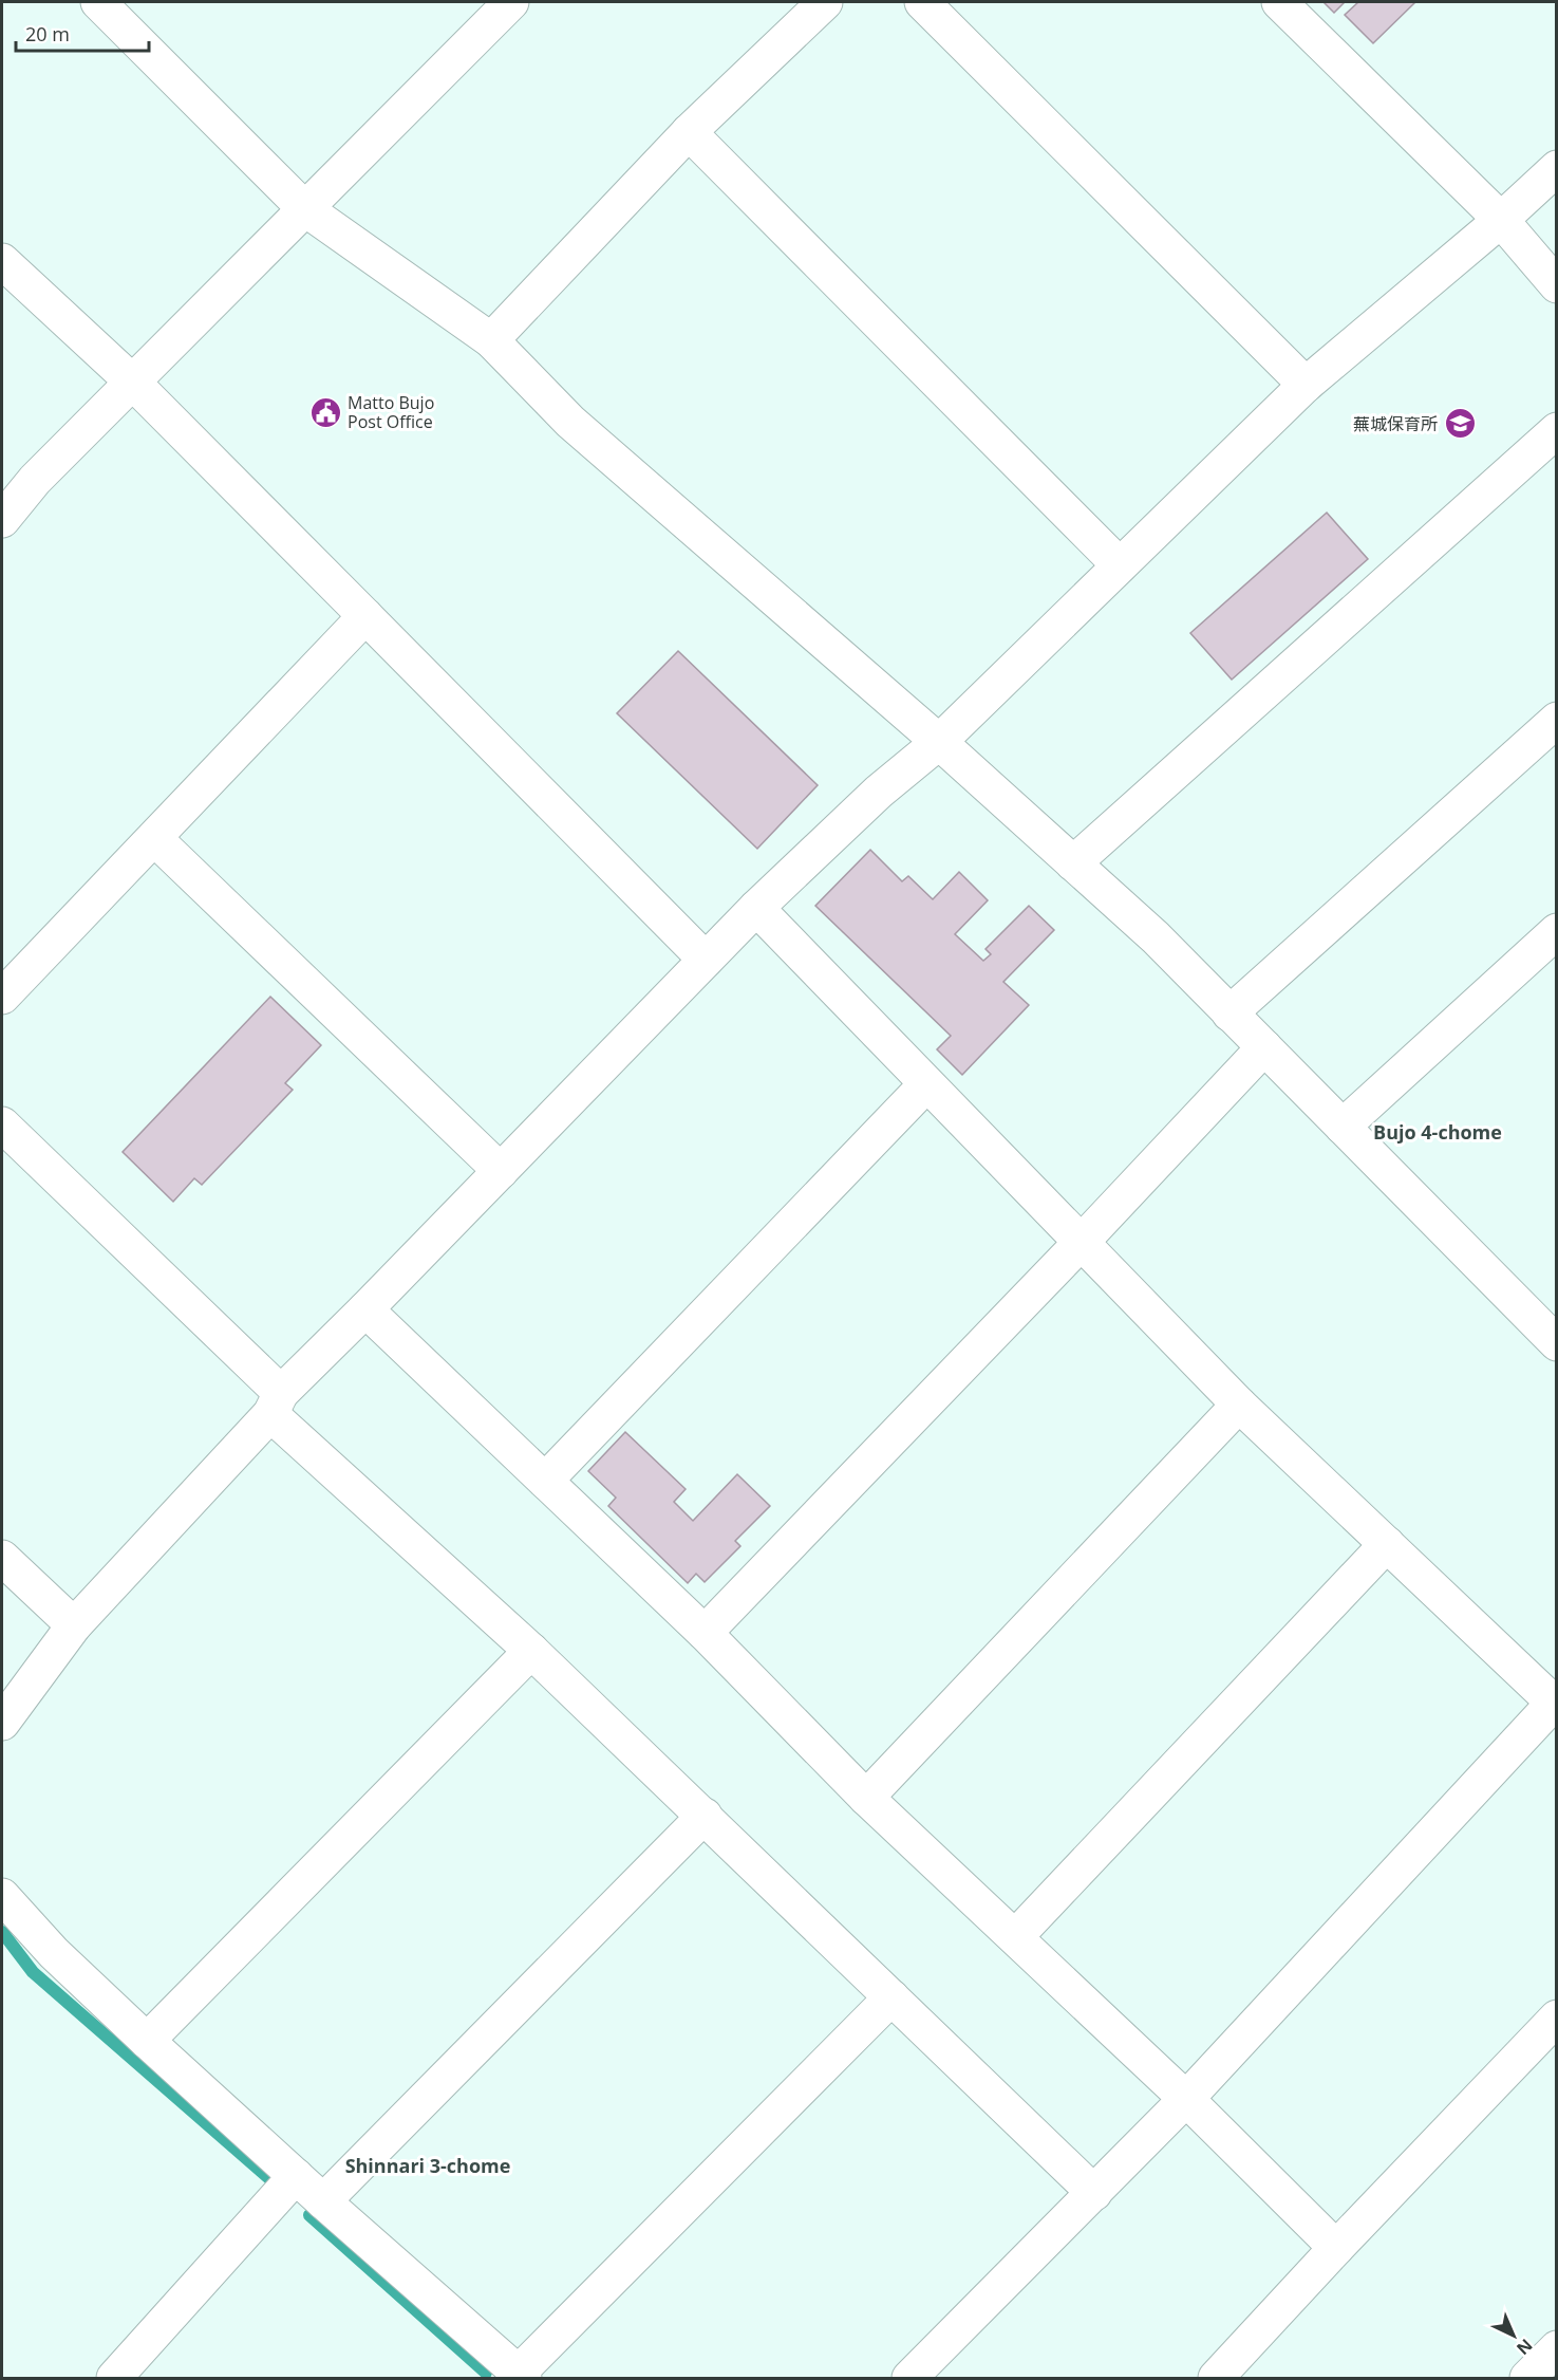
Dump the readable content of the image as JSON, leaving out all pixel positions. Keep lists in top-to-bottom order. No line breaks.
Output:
{"districts":["Bujo 4-chome","Shinnari 3-chome"],"places":{"public building":["Matto Bujo Post Office"],"school or university":["蕪城保育所"]},"scale_bar":"20 m","north":"bottom right"}
